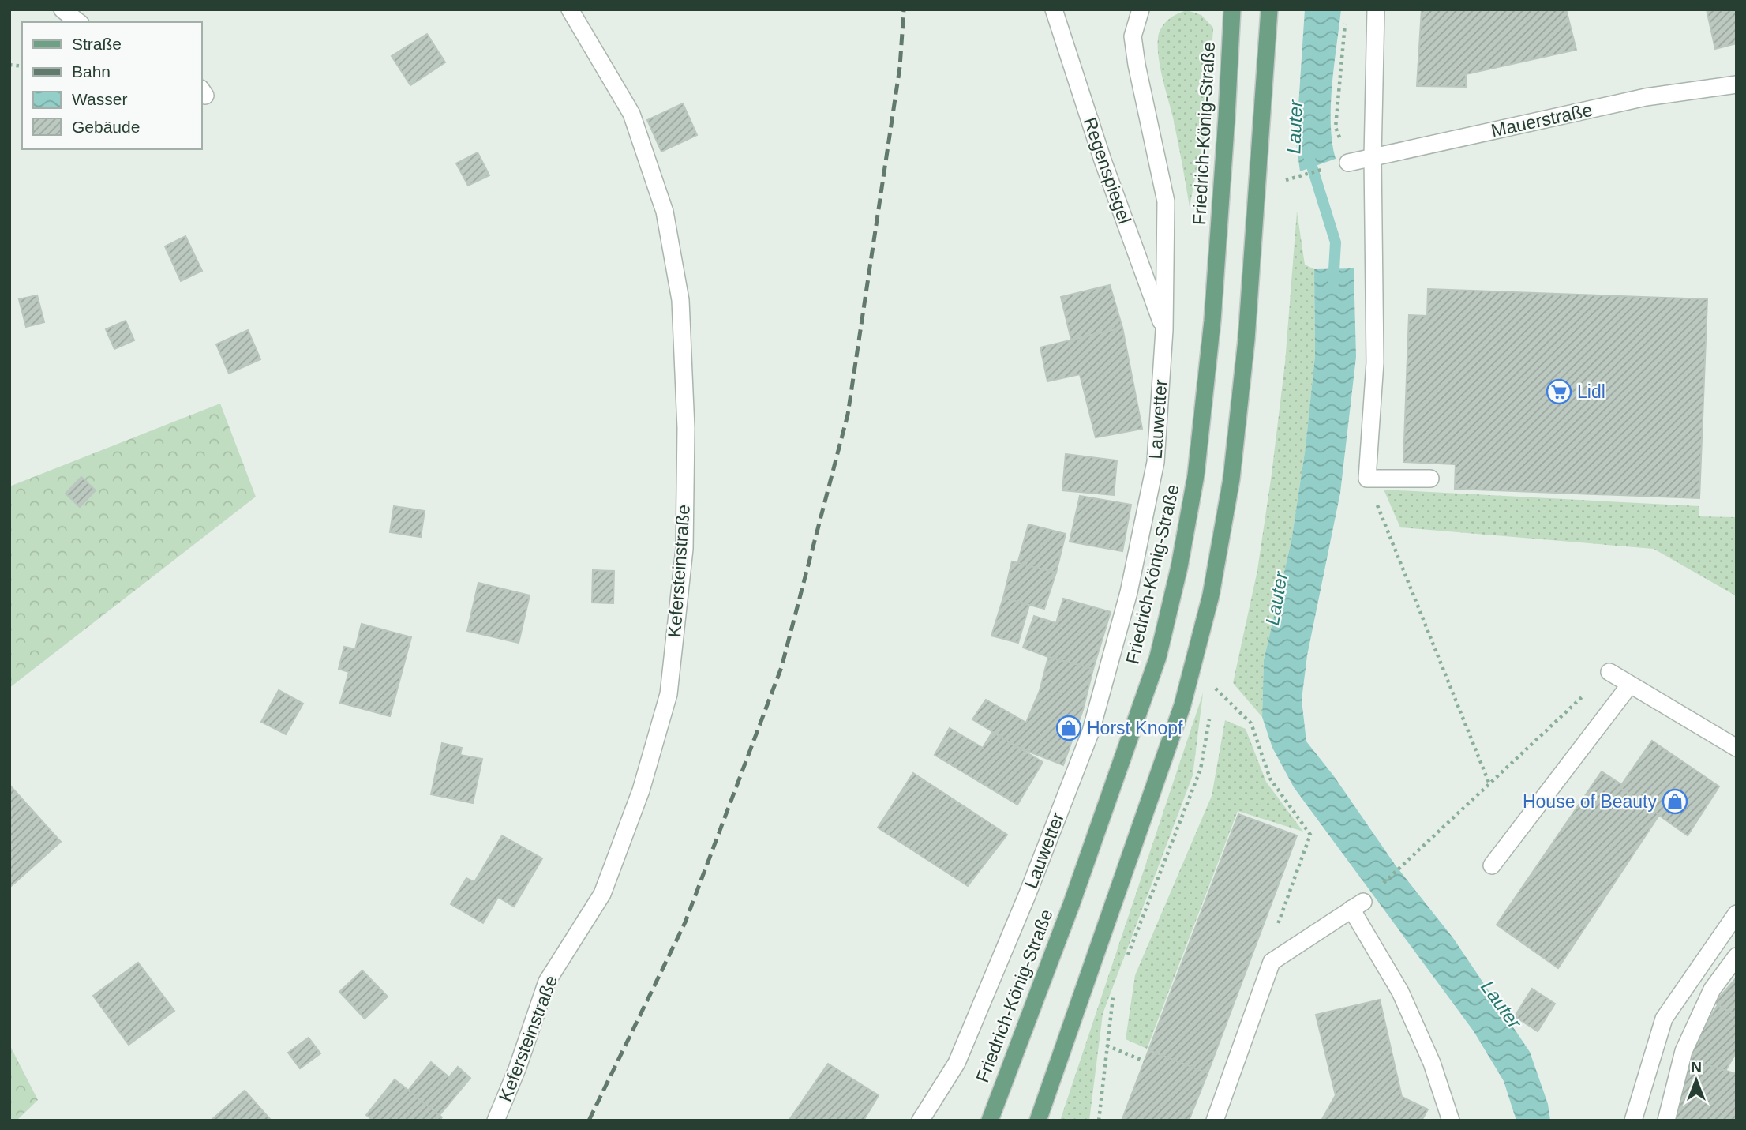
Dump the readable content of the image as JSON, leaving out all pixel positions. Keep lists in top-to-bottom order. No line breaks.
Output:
{"streets":{"main road":["Friedrich-König-Straße"],"street":["Mauerstraße","Regenspiegel","Lauwetter","Kefersteinstraße"]},"crossings":[["Regenspiegel","Lauwetter"]],"water":["Lauter"],"places":{"supermarket":["Lidl"],"shop":["Horst Knopf","House of Beauty"]},"legend":["Straße","Bahn","Wasser","Gebäude"],"north":"top"}
